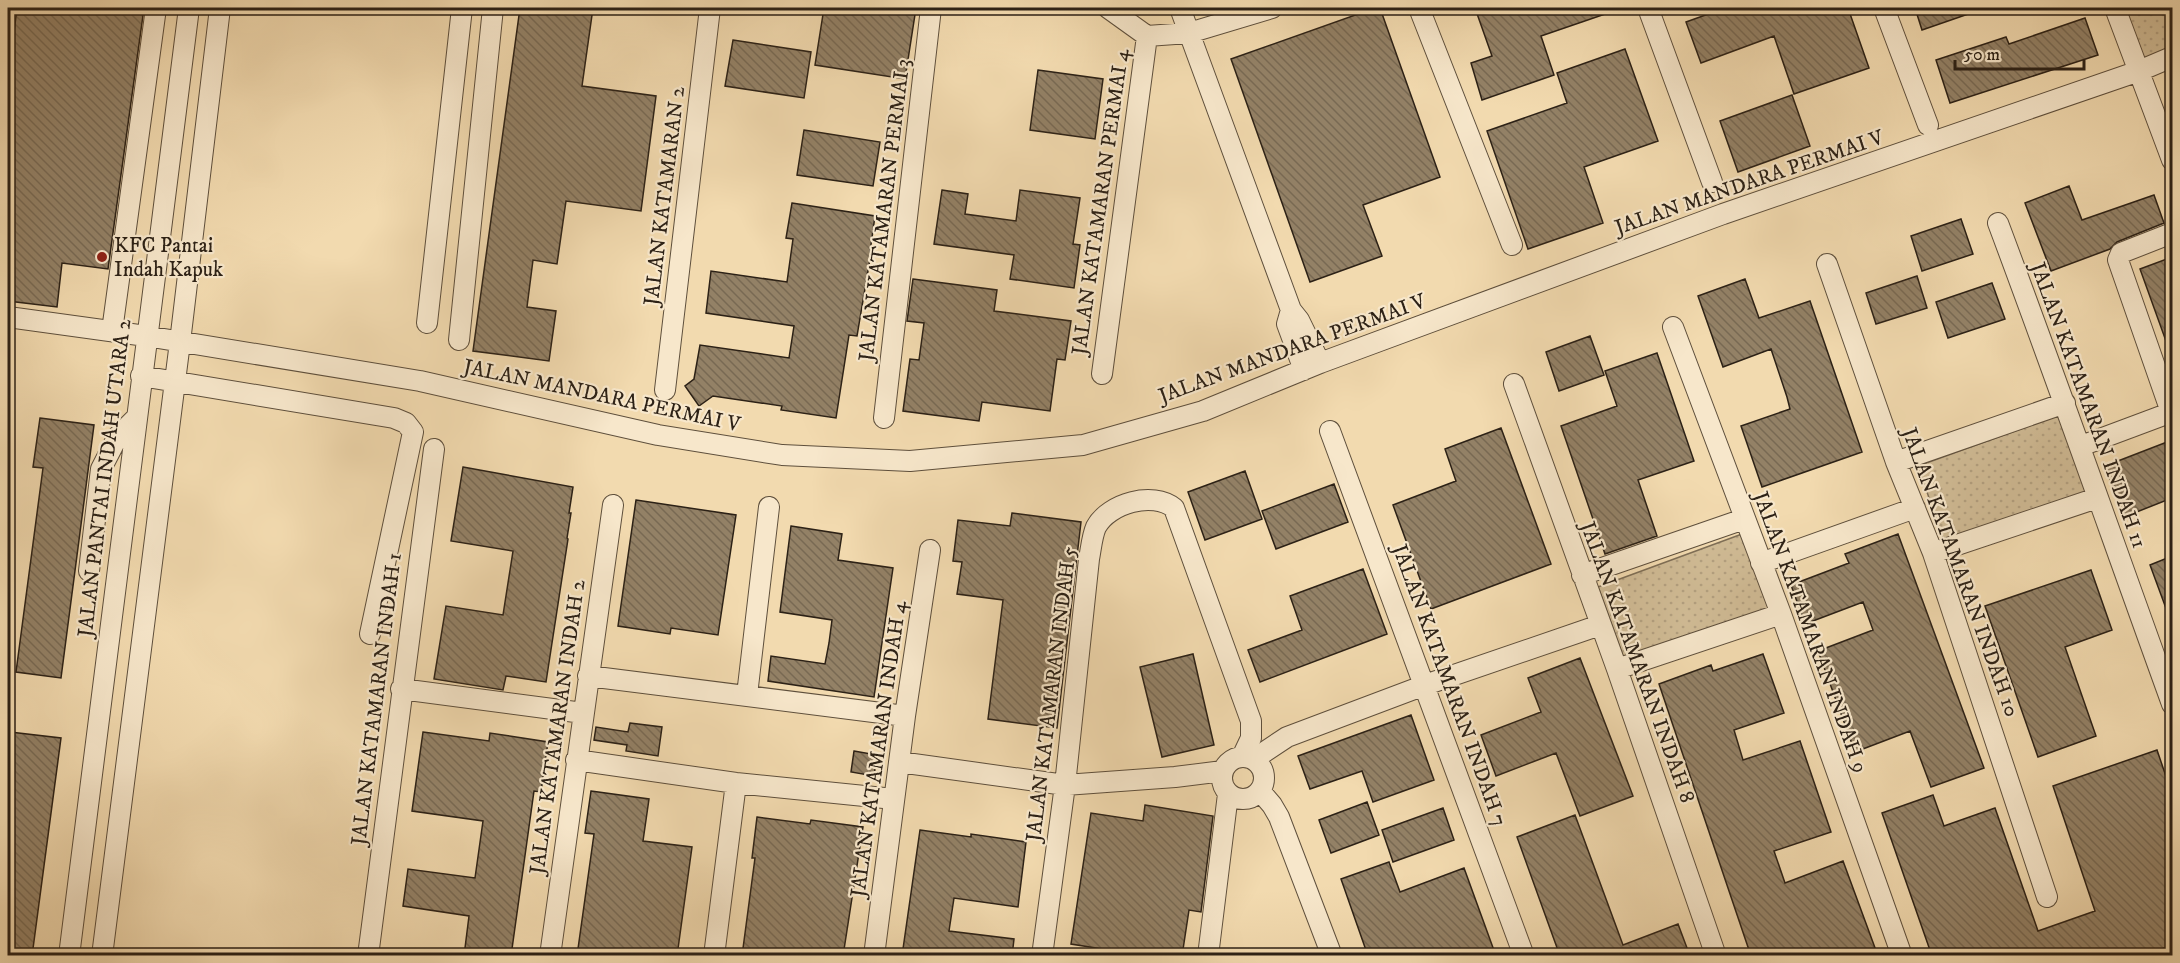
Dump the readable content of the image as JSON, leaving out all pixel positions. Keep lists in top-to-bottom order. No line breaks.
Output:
{"streets":{"street":["JALAN MANDARA PERMAI V","JALAN KATAMARAN 2","JALAN KATAMARAN PERMAI 4","JALAN KATAMARAN PERMAI 3","JALAN KATAMARAN INDAH 11","JALAN PANTAI INDAH UTARA 2","JALAN KATAMARAN INDAH 10","JALAN KATAMARAN INDAH 9","JALAN KATAMARAN INDAH 8","JALAN KATAMARAN INDAH 7","JALAN KATAMARAN INDAH 5","JALAN KATAMARAN INDAH 1","JALAN KATAMARAN INDAH 2","JALAN KATAMARAN INDAH 4"]},"crossings":[["JALAN MANDARA PERMAI V","JALAN PANTAI INDAH UTARA 2"],["JALAN PANTAI INDAH UTARA 2","JALAN KATAMARAN INDAH 1"]],"places":["KFC Pantai Indah Kapuk"],"scale_bar":"50 m"}
